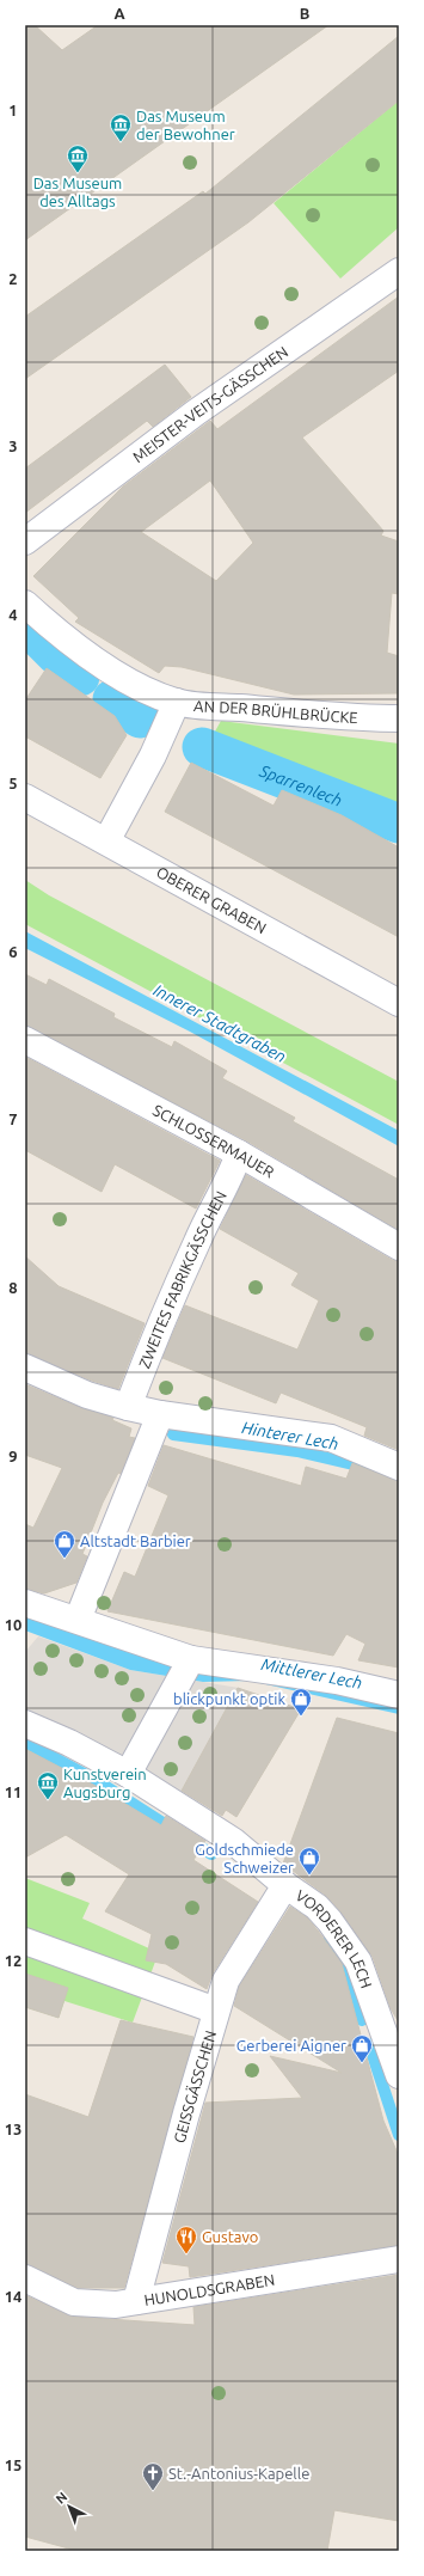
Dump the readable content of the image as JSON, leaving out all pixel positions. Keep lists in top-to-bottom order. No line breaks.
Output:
{"streets":{"street":["MEISTER-VEITS-GÄSSCHEN","AN DER BRÜHLBRÜCKE","OBERER GRABEN","SCHLOSSERMAUER","ZWEITES FABRIKGÄSSCHEN","VORDERER LECH","GEISSGÄSSCHEN","HUNOLDSGRABEN"]},"crossings":[["SCHLOSSERMAUER","ZWEITES FABRIKGÄSSCHEN"],["VORDERER LECH","GEISSGÄSSCHEN"],["GEISSGÄSSCHEN","HUNOLDSGRABEN"]],"water":["Sparrenlech","Innerer Stadtgraben","Hinterer Lech","Mittlerer Lech"],"places":{"museum":["Das Museum der Bewohner","Das Museum des Alltags","Kunstverein Augsburg"],"shop":["Altstadt Barbier","blickpunkt optik","Goldschmiede Schweizer","Gerberei Aigner"],"restaurant":["Gustavo"],"church":["St.-Antonius-Kapelle"]},"north":"top left","grid":{"columns":["A","B"],"rows":["1","2","3","4","5","6","7","8","9","10","11","12","13","14","15"]}}
